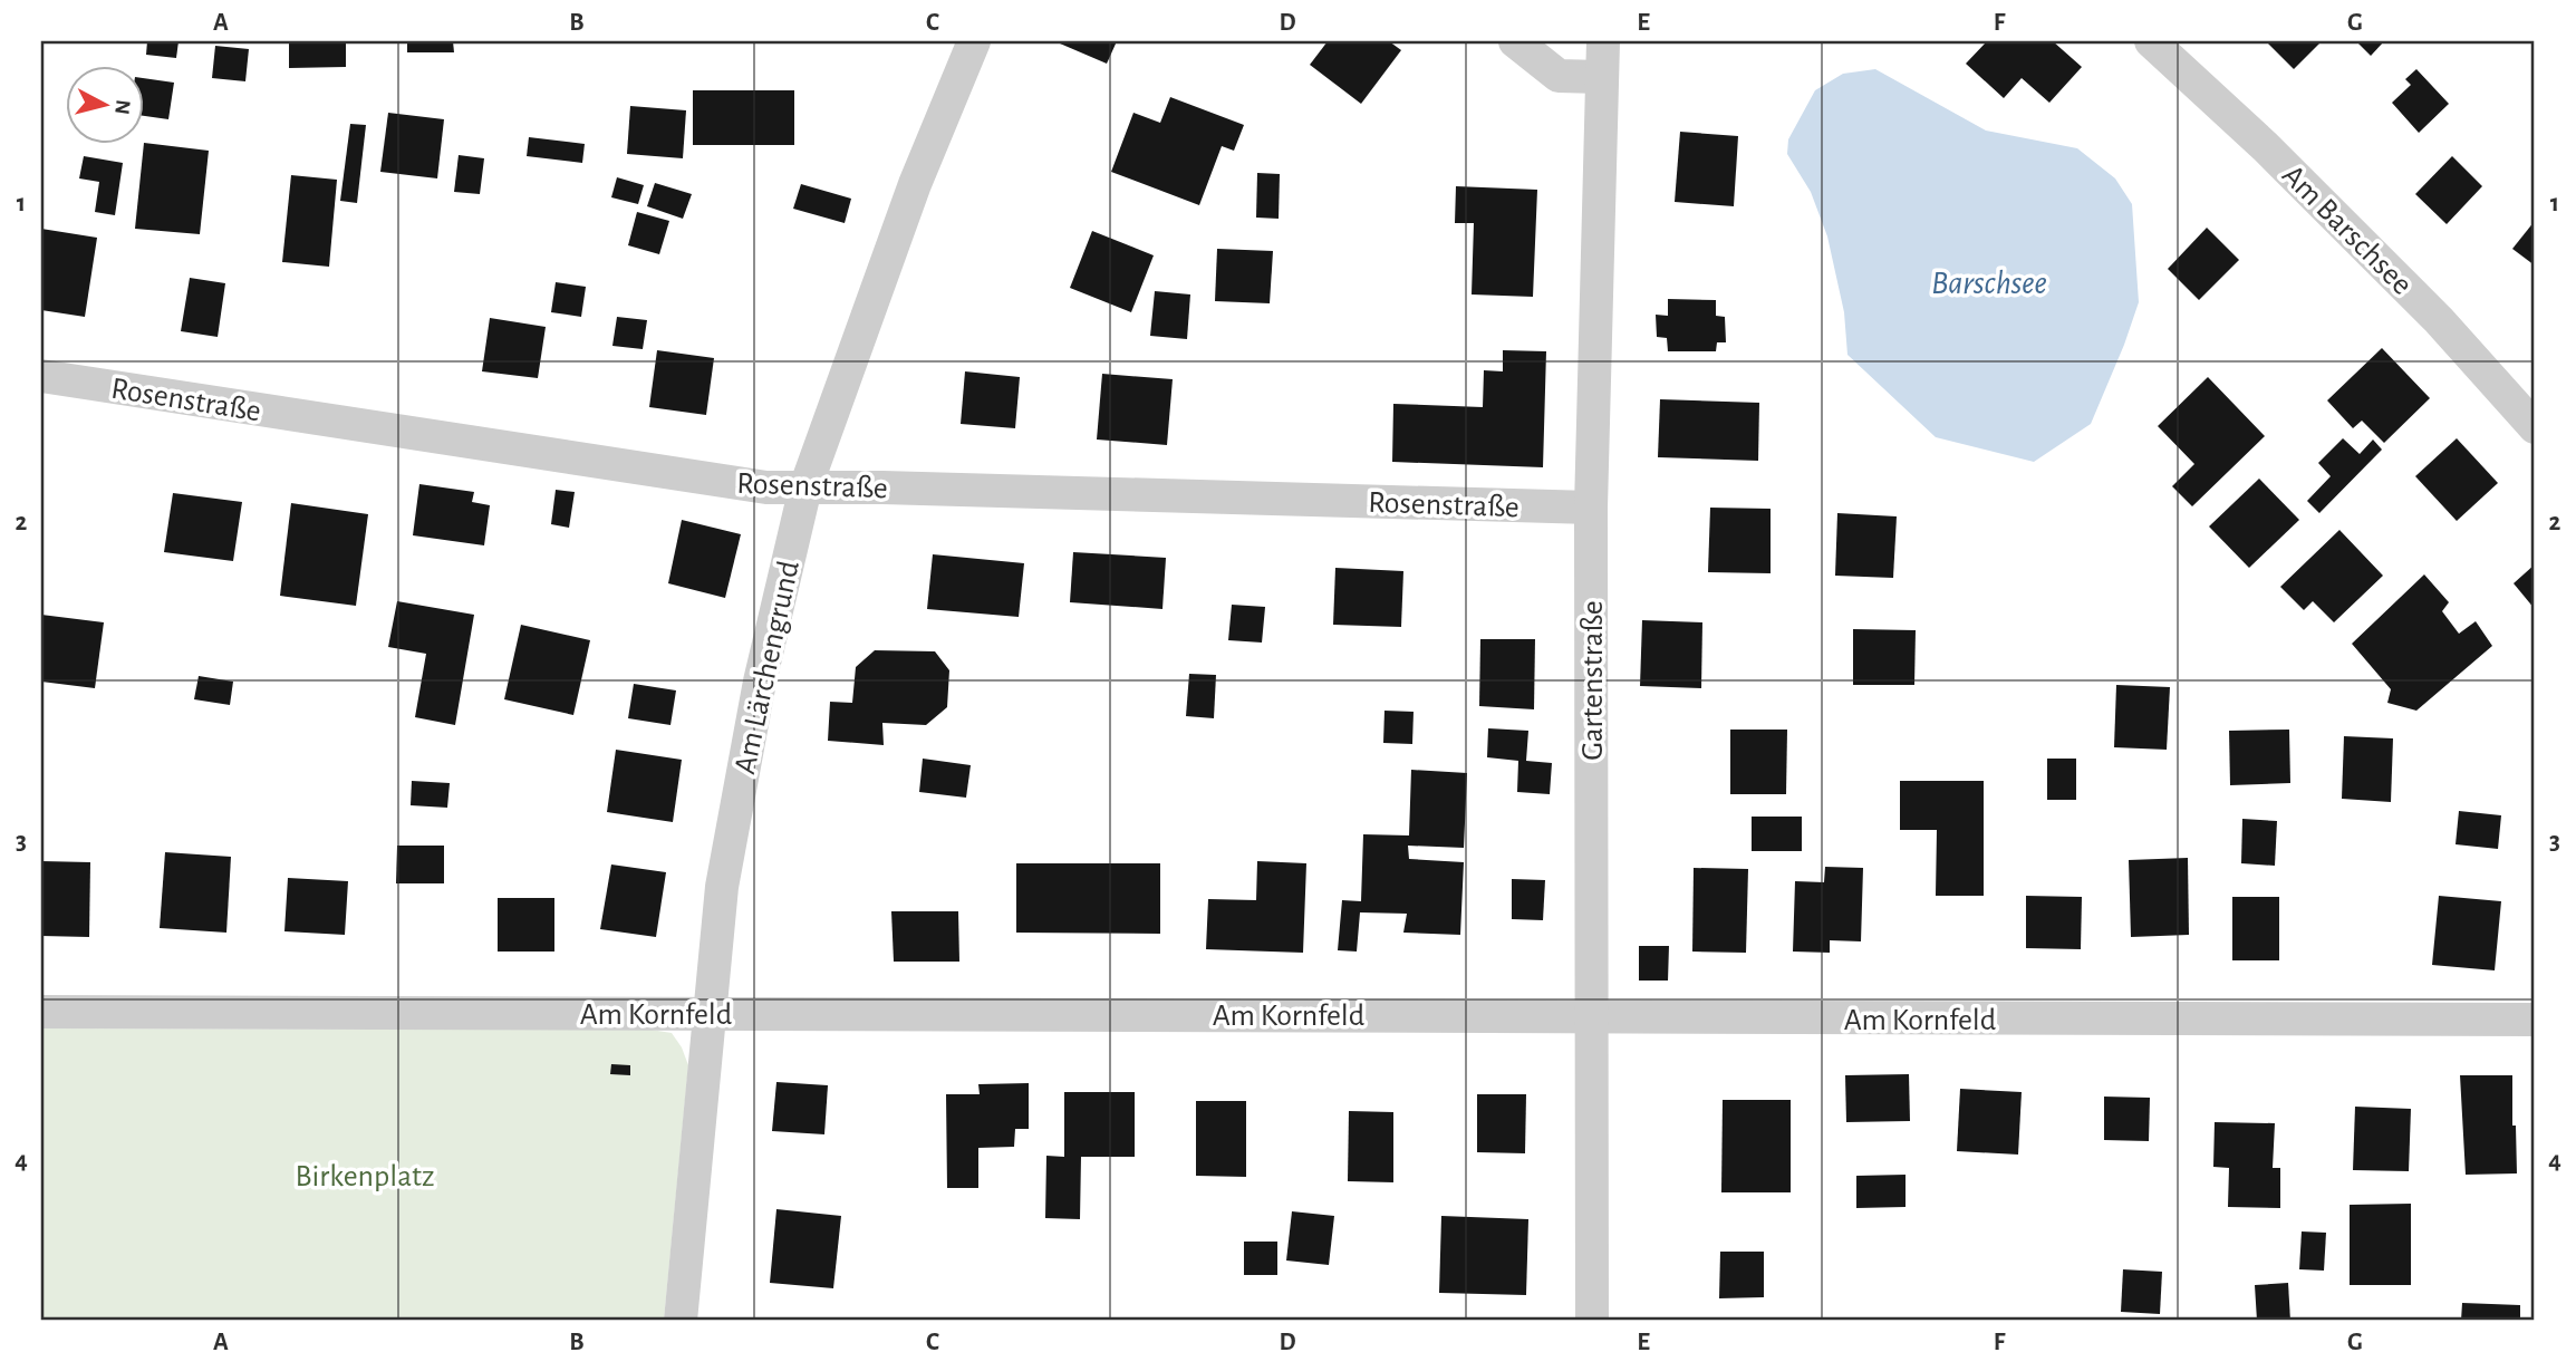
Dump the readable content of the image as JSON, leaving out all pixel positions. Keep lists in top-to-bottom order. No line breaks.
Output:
{"streets":{"street":["Am Barschsee","Rosenstraße","Am Lärchengrund","Gartenstraße","Am Kornfeld"]},"crossings":[["Rosenstraße","Am Lärchengrund"],["Rosenstraße","Gartenstraße"],["Am Lärchengrund","Am Kornfeld"],["Gartenstraße","Am Kornfeld"]],"water":["Barschsee"],"parks":["Birkenplatz"],"north":"right","grid":{"columns":["A","B","C","D","E","F","G"],"rows":["1","2","3","4"]}}
